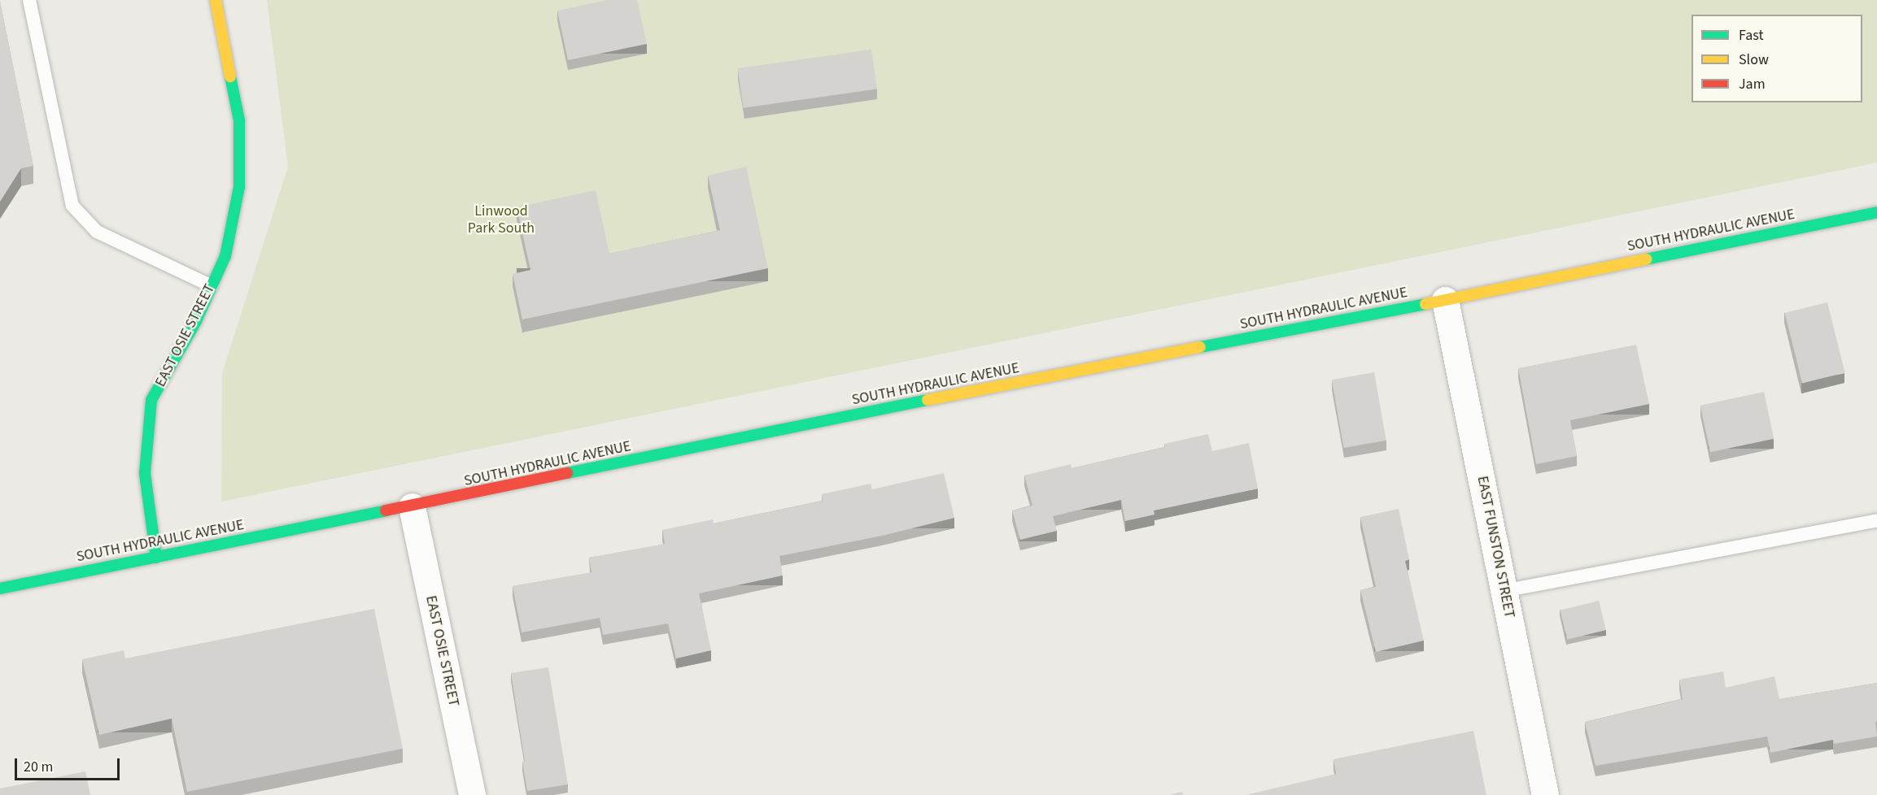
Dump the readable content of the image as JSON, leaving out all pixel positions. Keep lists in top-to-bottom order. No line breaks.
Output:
{"streets":{"street":["SOUTH HYDRAULIC AVENUE","EAST OSIE STREET","EAST FUNSTON STREET"]},"crossings":[["SOUTH HYDRAULIC AVENUE","EAST OSIE STREET"],["SOUTH HYDRAULIC AVENUE","EAST FUNSTON STREET"]],"parks":["Linwood Park South"],"legend":["Fast","Slow","Jam"],"scale_bar":"20 m"}
